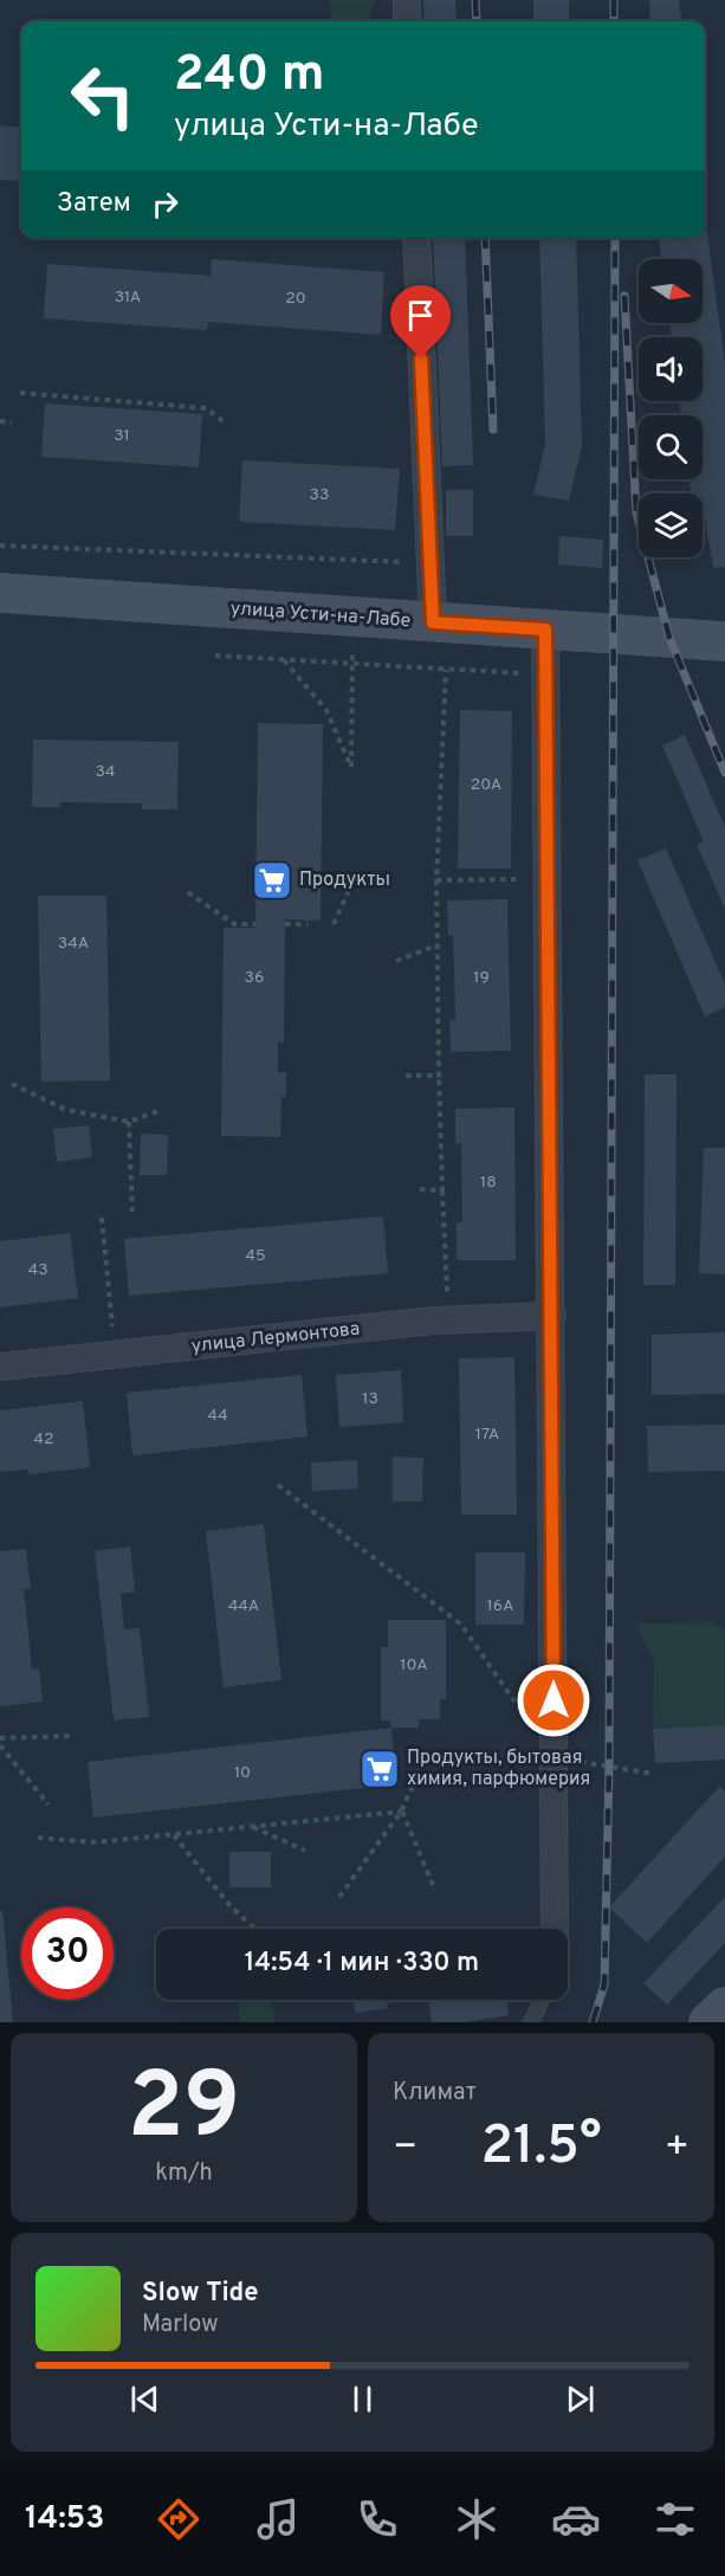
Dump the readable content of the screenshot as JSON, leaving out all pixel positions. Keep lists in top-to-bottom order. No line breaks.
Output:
{"streets":{"street":["улица Усти-на-Лабе","улица Лермонтова"]},"places":{"supermarket":["Продукты","Продукты, бытовая химия, парфюмерия"]},"house_numbers":["31А","20","31","33","34","20А","34А","36","19","18","45","43","13","44","17А","42","44А","16А","10А","10"],"north":"right","page":{"turn":["240 m","улица Усти-на-Лабе"],"then":"Затем","limit":"30","trip":"14:54 · 1 мин · 330 m","tile":[["29","km/h"],"Климат"],"heat":["−","21.5°","+"],"song":["Slow Tide","Marlow"],"tabs":"14:53"}}
